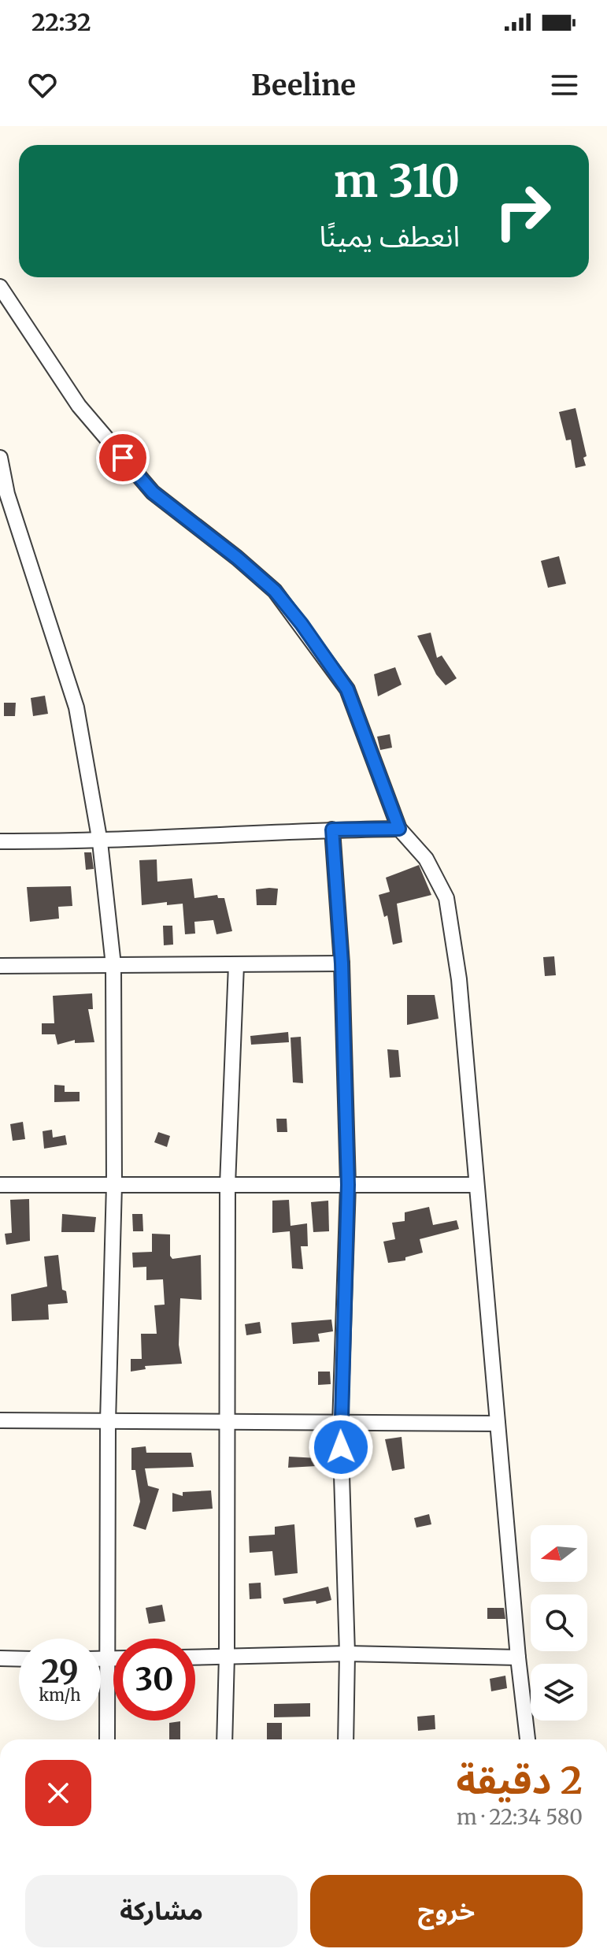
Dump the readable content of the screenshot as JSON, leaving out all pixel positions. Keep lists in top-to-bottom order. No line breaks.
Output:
{"north":"left","page":{"status":"22:32","header":"Beeline","turn":["310 m","انعطف يمينًا"],"speed":"29 km/h","limit":"30","heading":["2 دقيقة","580 m · 22:34"],"buttons":["خروج","مشاركة"]}}
